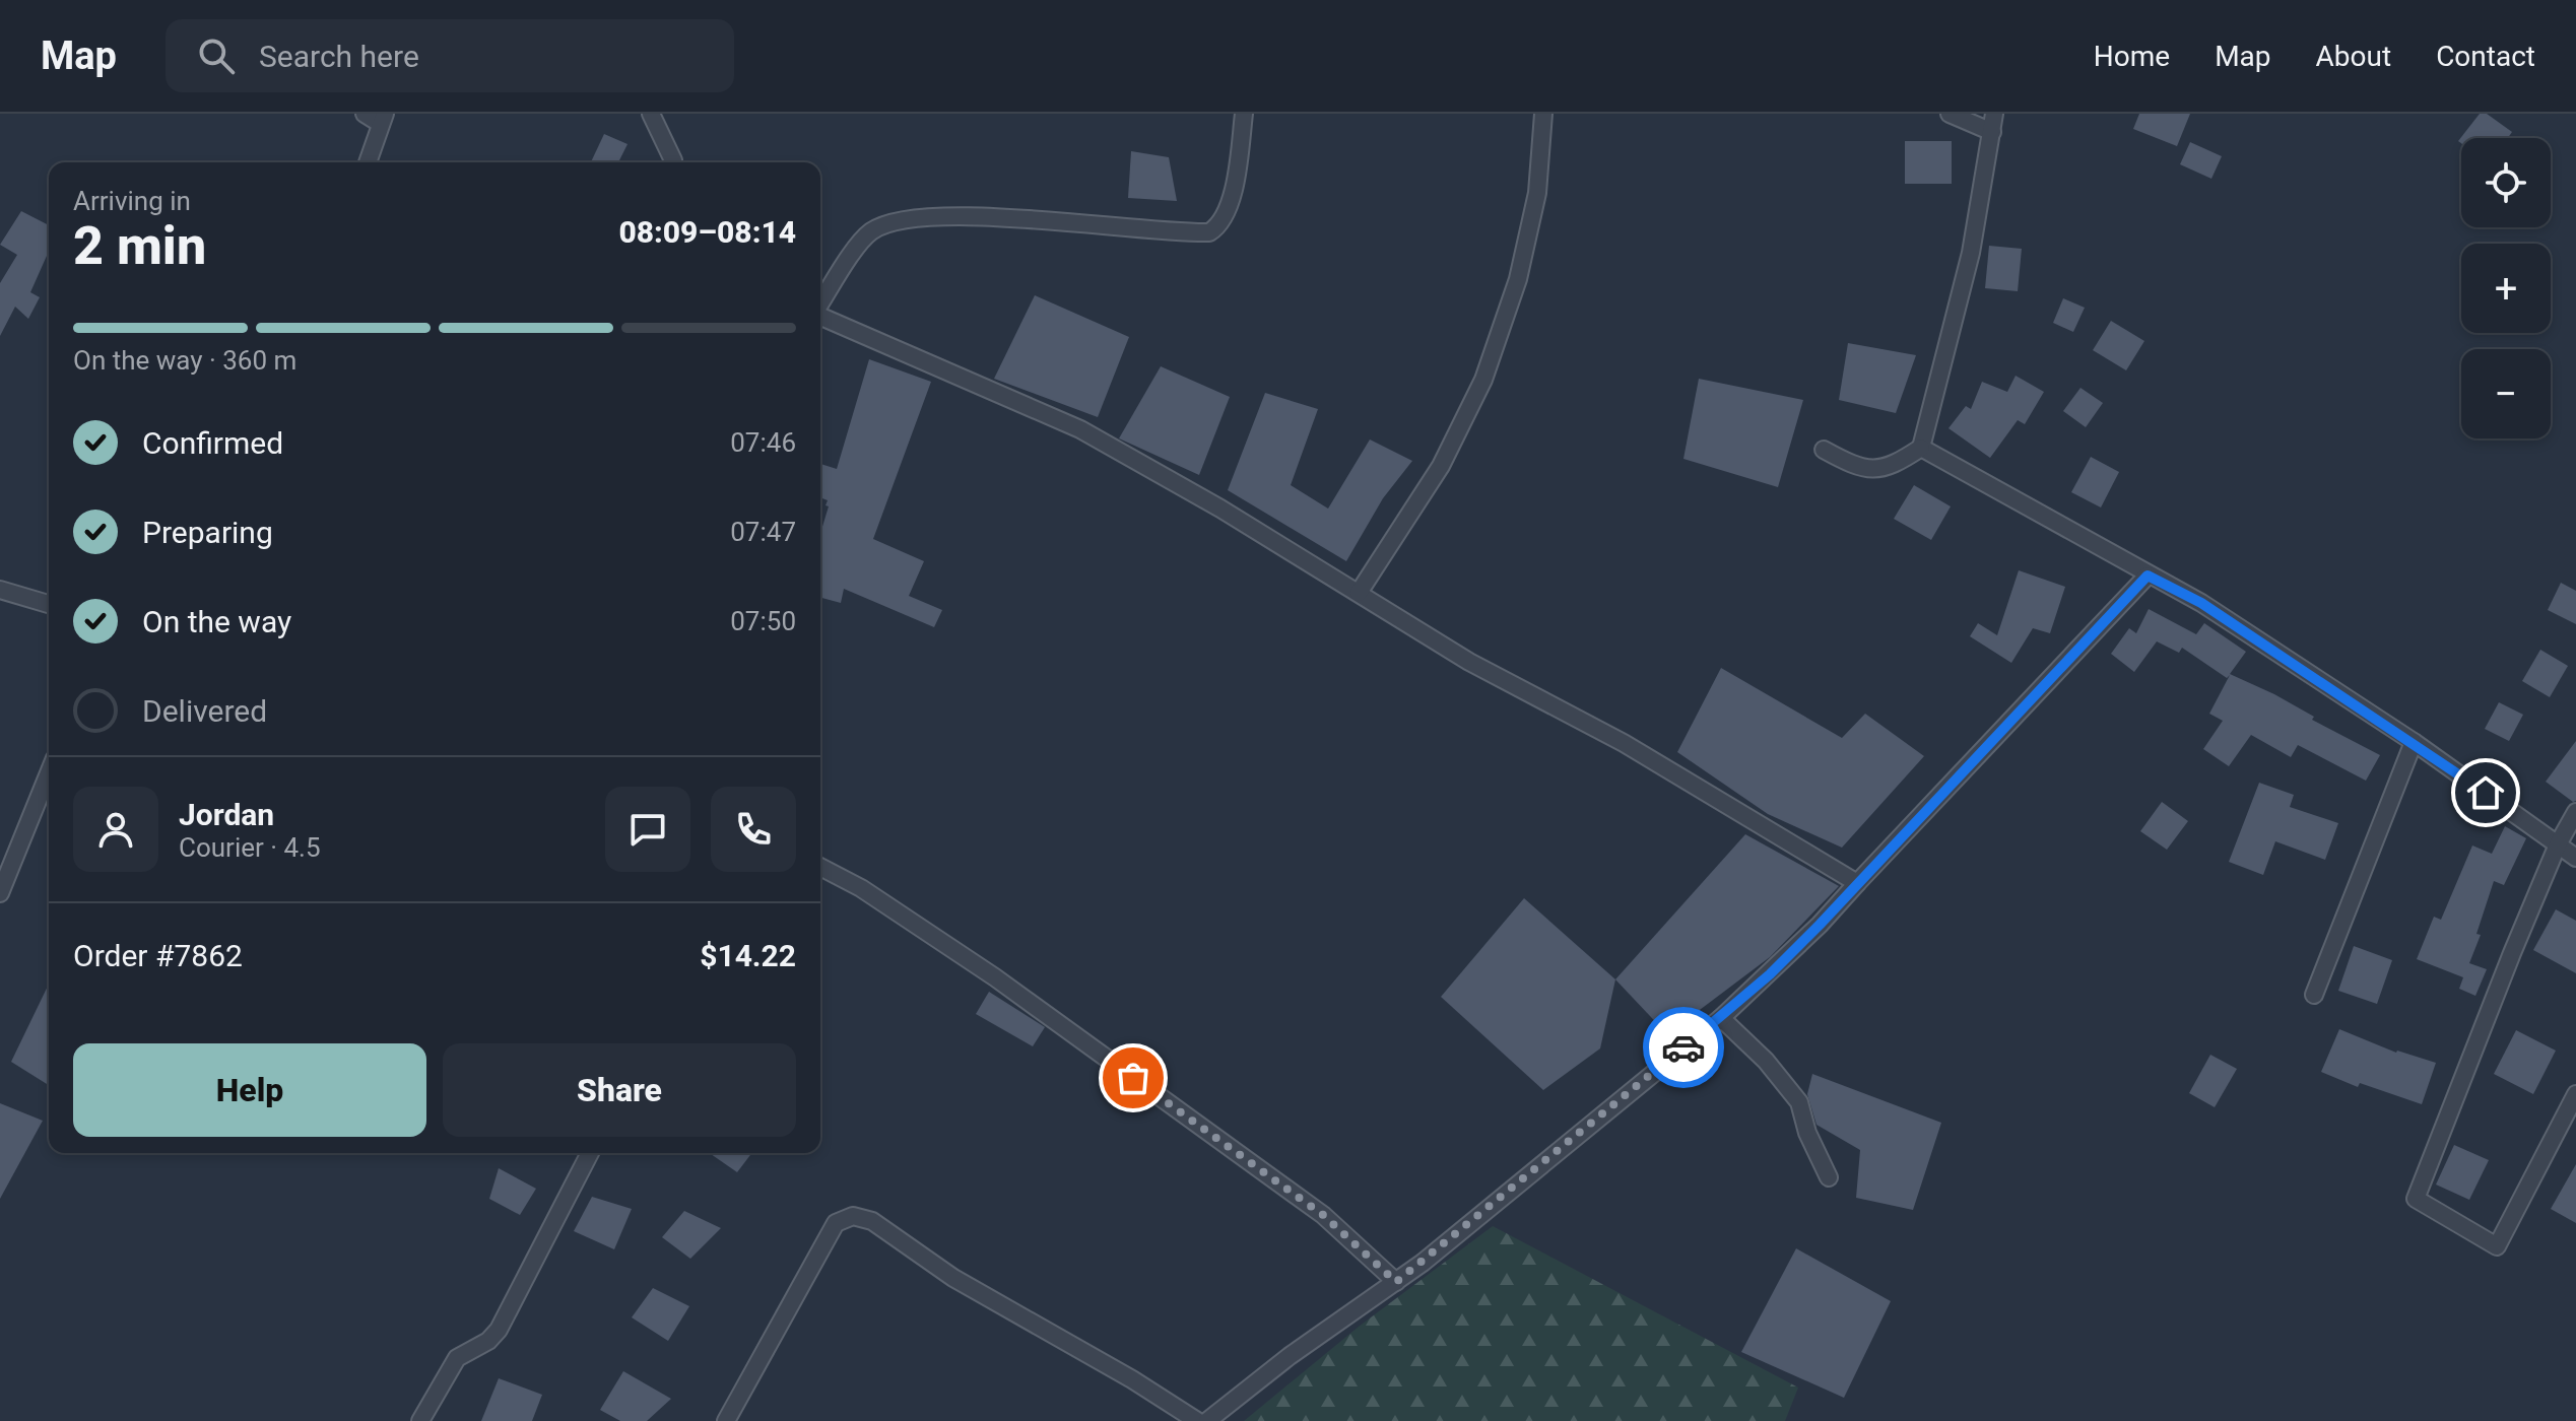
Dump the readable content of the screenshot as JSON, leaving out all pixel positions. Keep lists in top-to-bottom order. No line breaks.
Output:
{"page":{"header":"Map","search":"Search here","nav":["Home","Map","About","Contact"],"map_buttons":["+","−"],"heading":["2 min","Arriving in","08:09–08:14"],"panel":["Jordan","Courier · 4.5","Order #7862","$14.22"],"bar":"On the way · 360 m","list":[["Confirmed","07:46"],["Preparing","07:47"],["On the way","07:50"],"Delivered"],"buttons":["Help","Share"]}}
